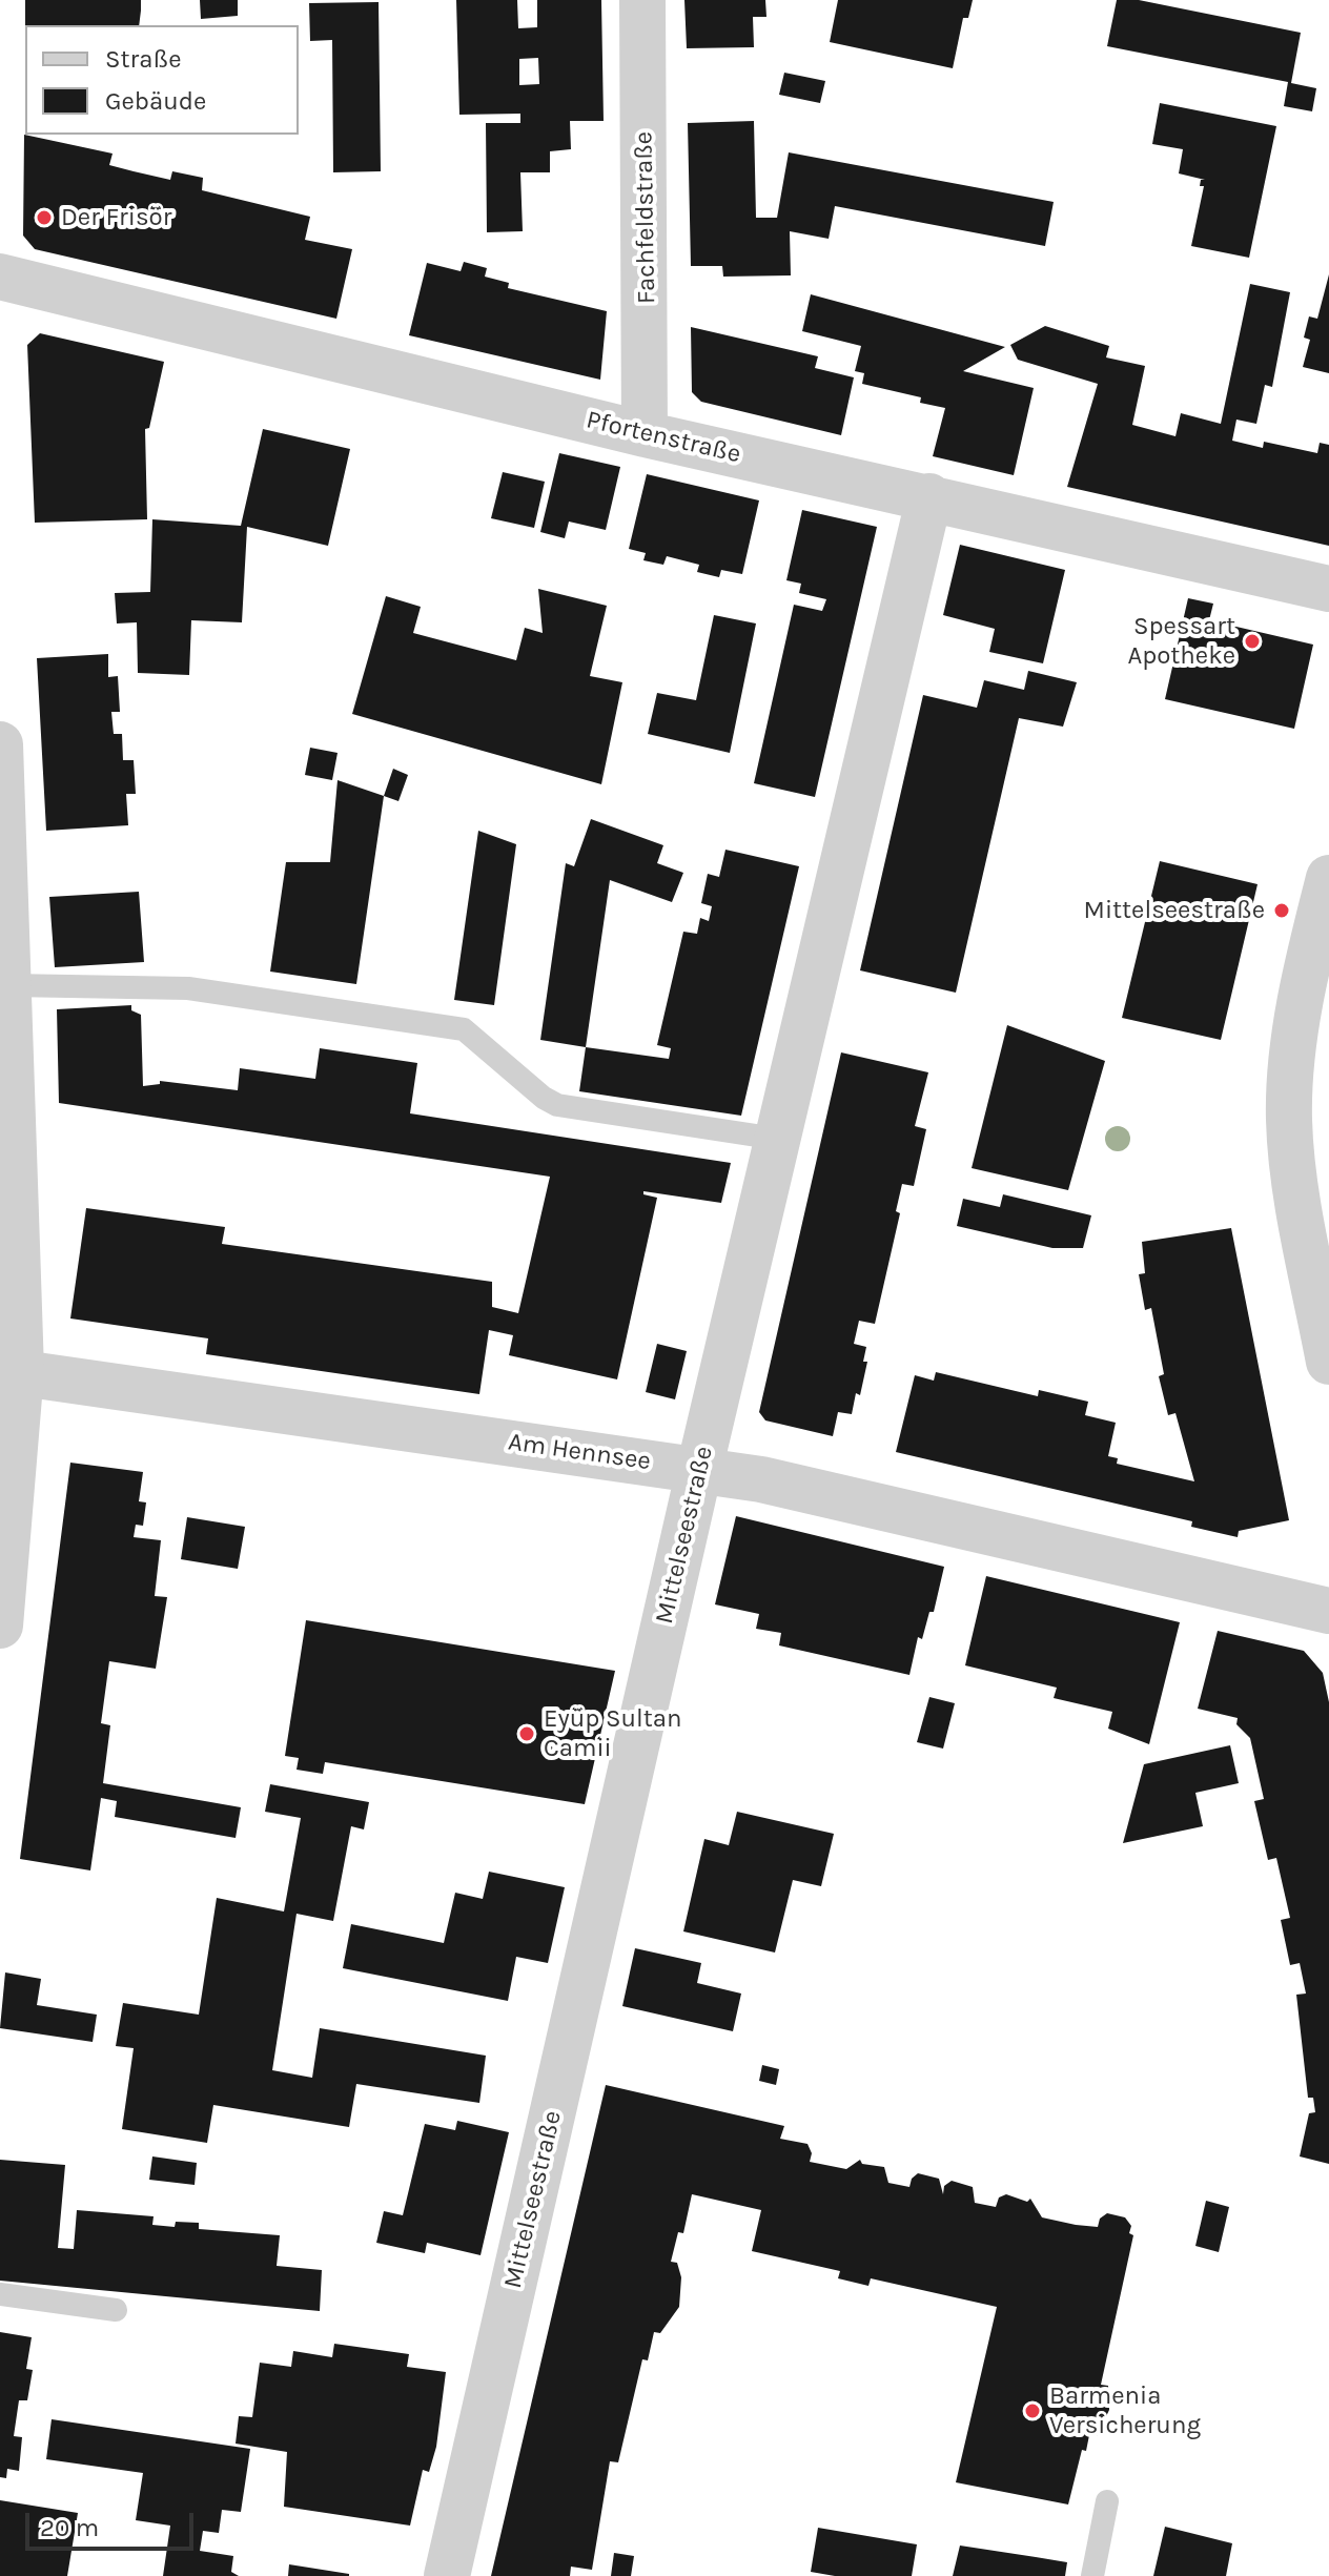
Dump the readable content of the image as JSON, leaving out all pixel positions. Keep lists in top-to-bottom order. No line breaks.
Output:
{"streets":{"street":["Fachfeldstraße","Pfortenstraße","Am Hennsee","Mittelseestraße"]},"crossings":[["Fachfeldstraße","Pfortenstraße"],["Pfortenstraße","Mittelseestraße"],["Am Hennsee","Mittelseestraße"]],"places":["Der Frisör","Spessart Apotheke","Mittelseestraße","Eyüp Sultan Camii","Barmenia Versicherung"],"legend":["Straße","Gebäude"],"scale_bar":"20 m"}
